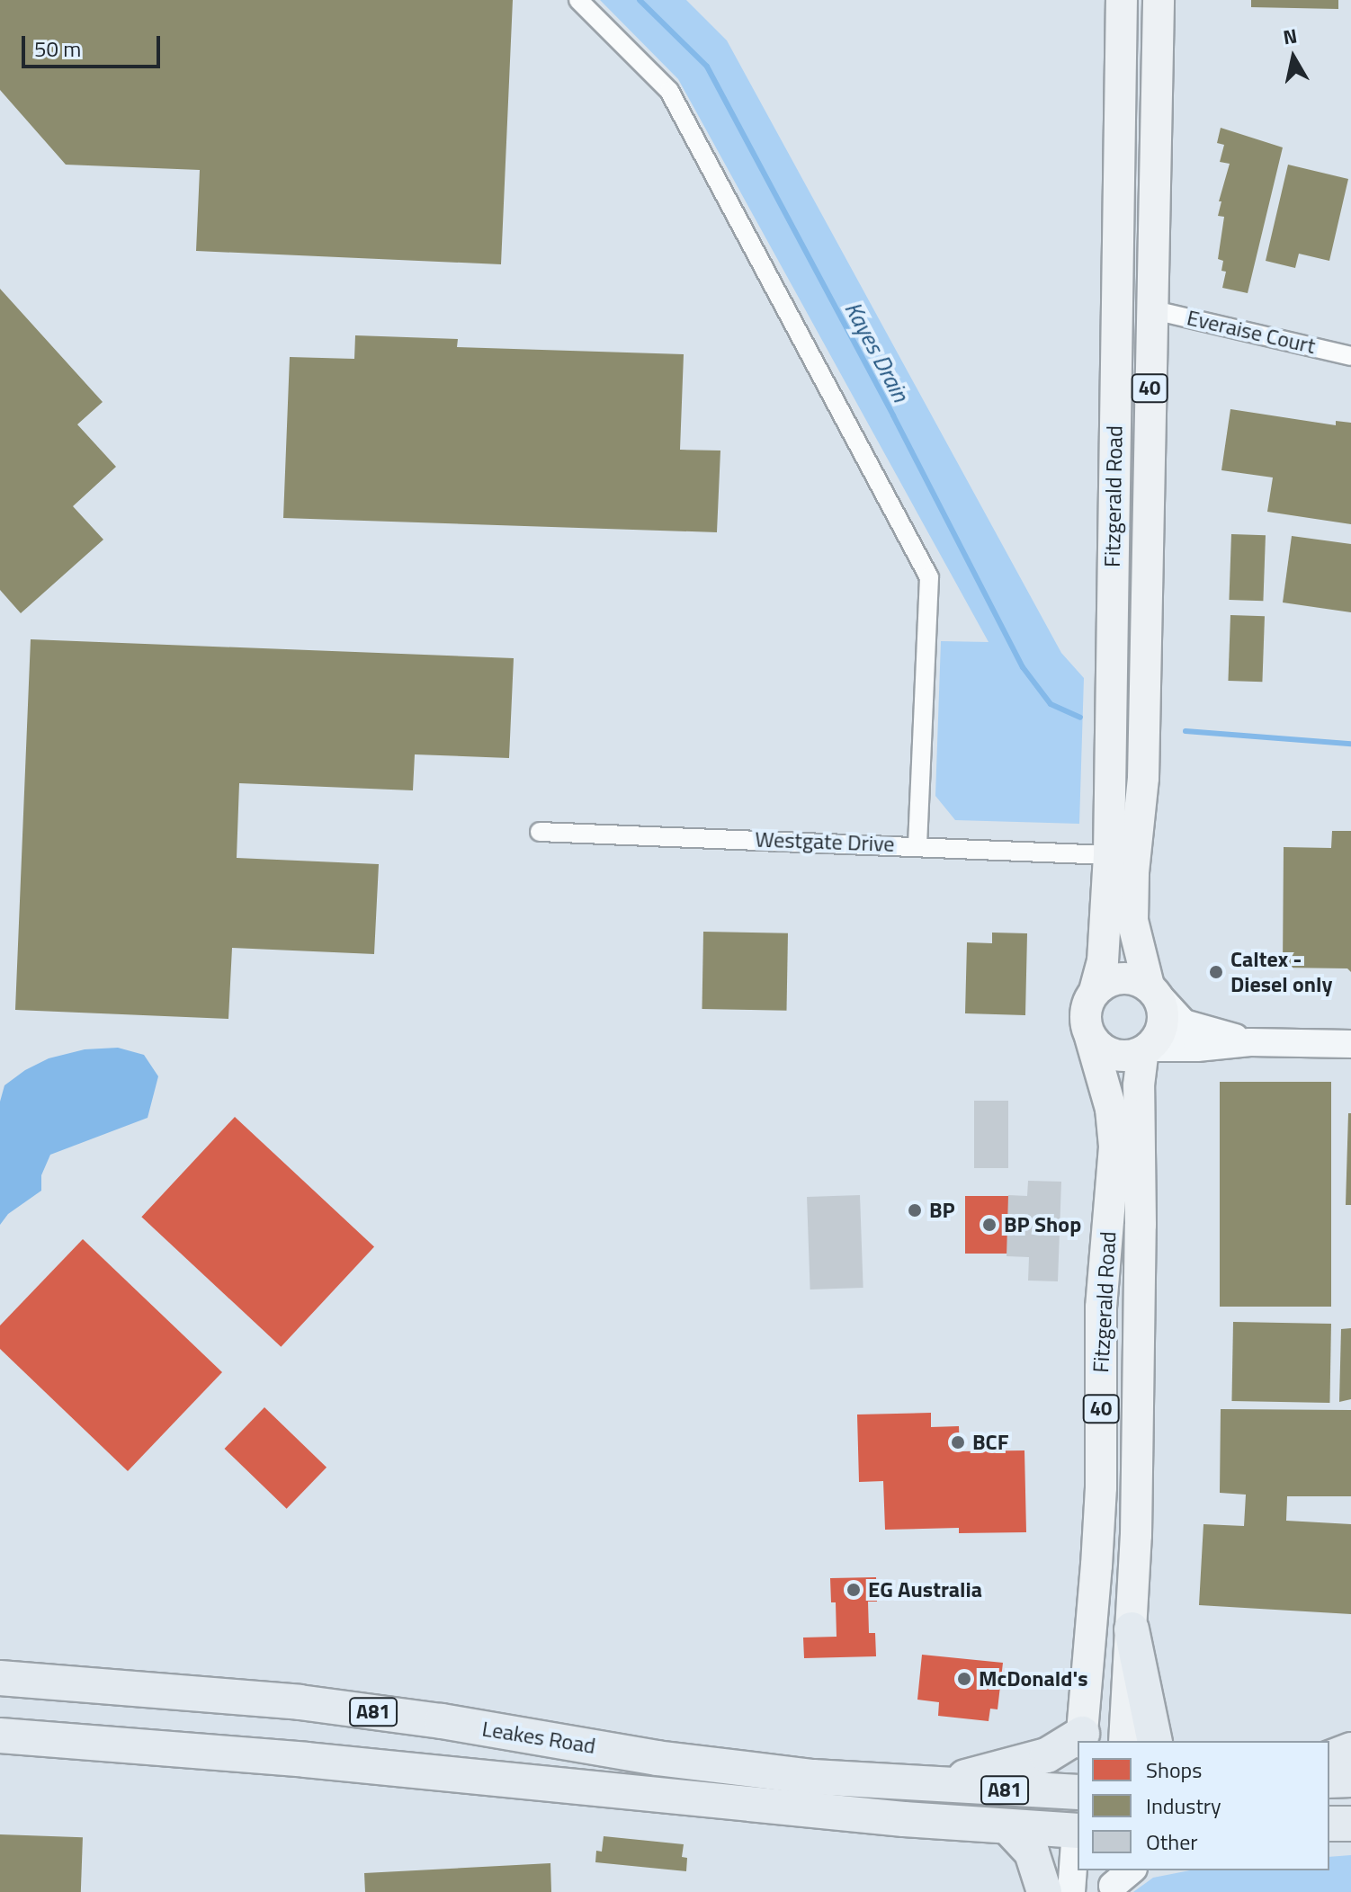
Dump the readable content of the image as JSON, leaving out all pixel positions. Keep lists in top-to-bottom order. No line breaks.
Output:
{"streets":{"highway":["A81","Leakes Road"],"main road":["40","Fitzgerald Road"],"street":["Everaise Court","Westgate Drive"]},"crossings":[["Everaise Court","Fitzgerald Road"],["40","Fitzgerald Road"],["Fitzgerald Road","Westgate Drive"]],"water":["Kayes Drain"],"places":["Caltex - Diesel only","BP","BP Shop","BCF","EG Australia","McDonald's"],"legend":["Shops","Industry","Other"],"scale_bar":"50 m","north":"top"}
